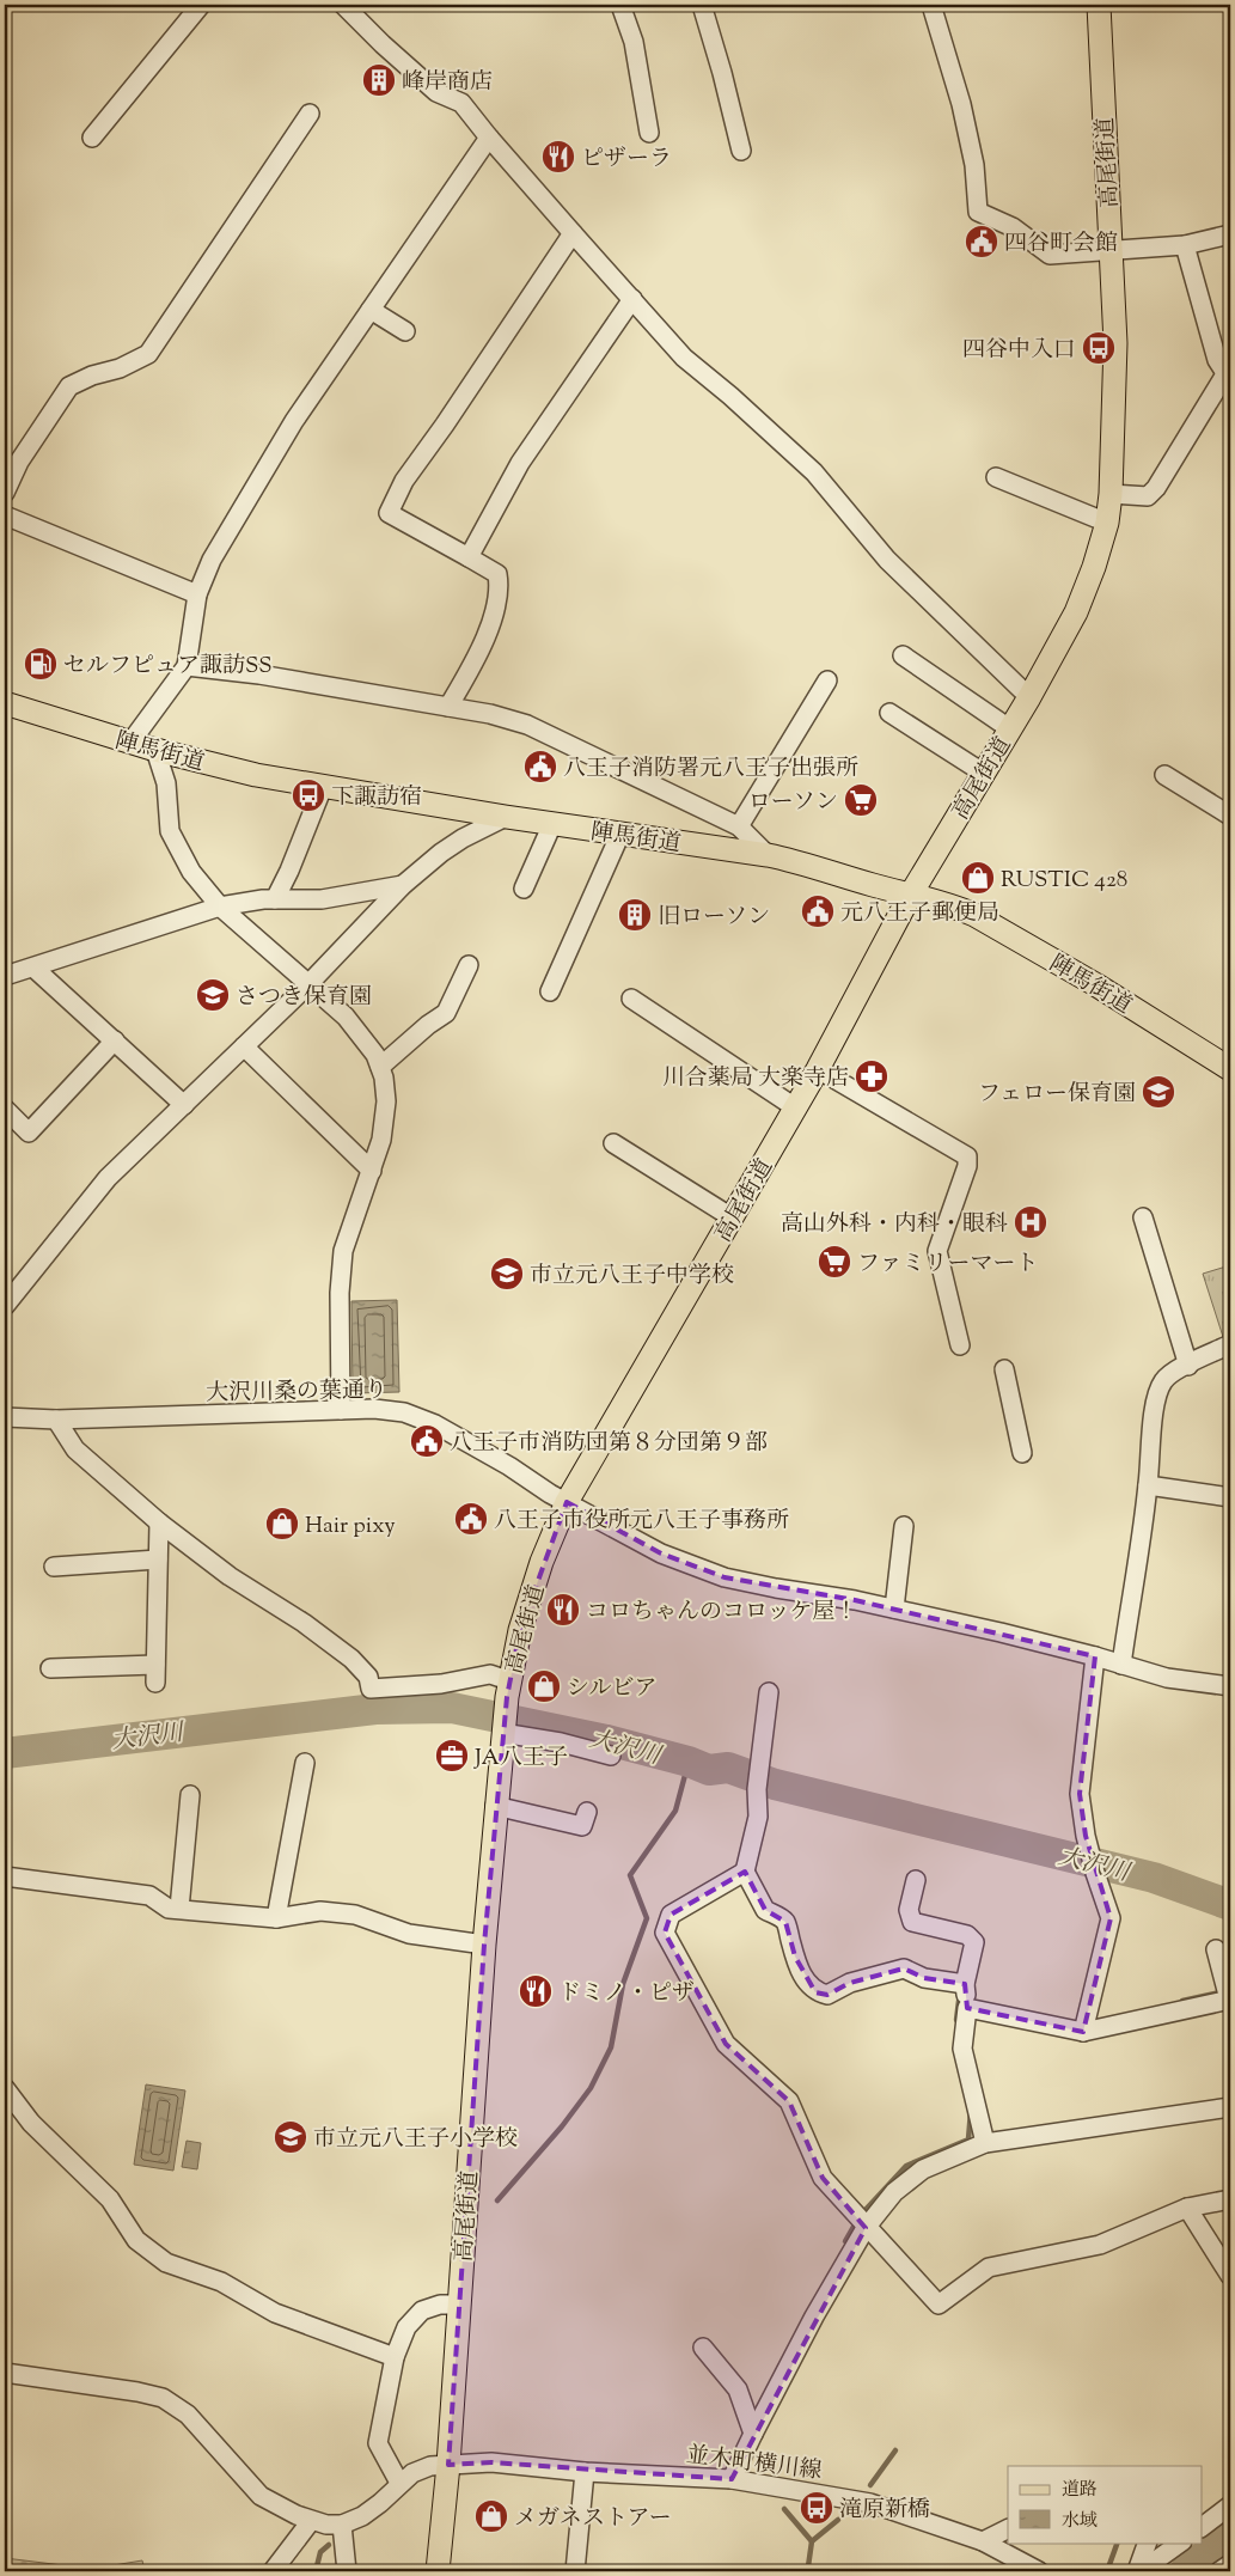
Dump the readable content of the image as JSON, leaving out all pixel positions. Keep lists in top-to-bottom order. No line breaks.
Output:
{"streets":{"main road":["高尾街道","陣馬街道"],"street":["大沢川桑の葉通り","並木町横川線"]},"crossings":[["高尾街道","陣馬街道"],["高尾街道","大沢川桑の葉通り"],["高尾街道","並木町横川線"]],"water":["大沢川"],"places":{"building":["峰岸商店","旧ローソン"],"restaurant":["ピザーラ","コロちゃんのコロッケ屋！","ドミノ・ピザ"],"public building":["四谷町会館","八王子消防署元八王子出張所","元八王子郵便局","八王子市消防団第８分団第９部","八王子市役所元八王子事務所"],"bus stop":["四谷中入口","下諏訪宿","滝原新橋"],"fuel station":["セルフピュア諏訪SS"],"supermarket":["ローソン","ファミリーマート"],"shop":["RUSTIC 428","Hair pixy","シルビア","メガネストアー"],"school or university":["さつき保育園","フェロー保育園","市立元八王子中学校","市立元八王子小学校"],"pharmacy":["川合薬局 大楽寺店"],"hospital":["高山外科・内科・眼科"],"office":["JA八王子"]},"legend":["道路","水域"]}
